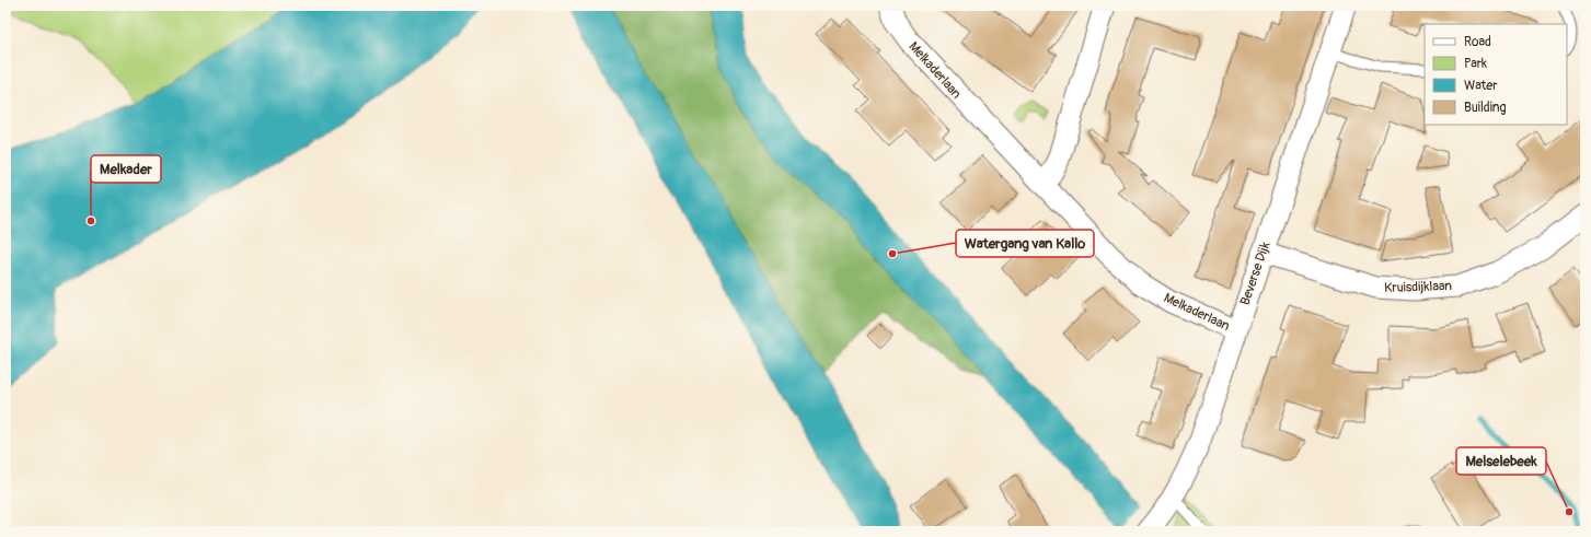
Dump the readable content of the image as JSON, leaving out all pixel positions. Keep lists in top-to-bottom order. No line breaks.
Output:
{"streets":{"street":["Melkaderlaan","Beverse Dijk","Kruisdijklaan"]},"crossings":[["Melkaderlaan","Beverse Dijk"],["Beverse Dijk","Kruisdijklaan"]],"places":["Melkader","Watergang van Kallo","Melselebeek"],"legend":["Road","Park","Water","Building"]}
